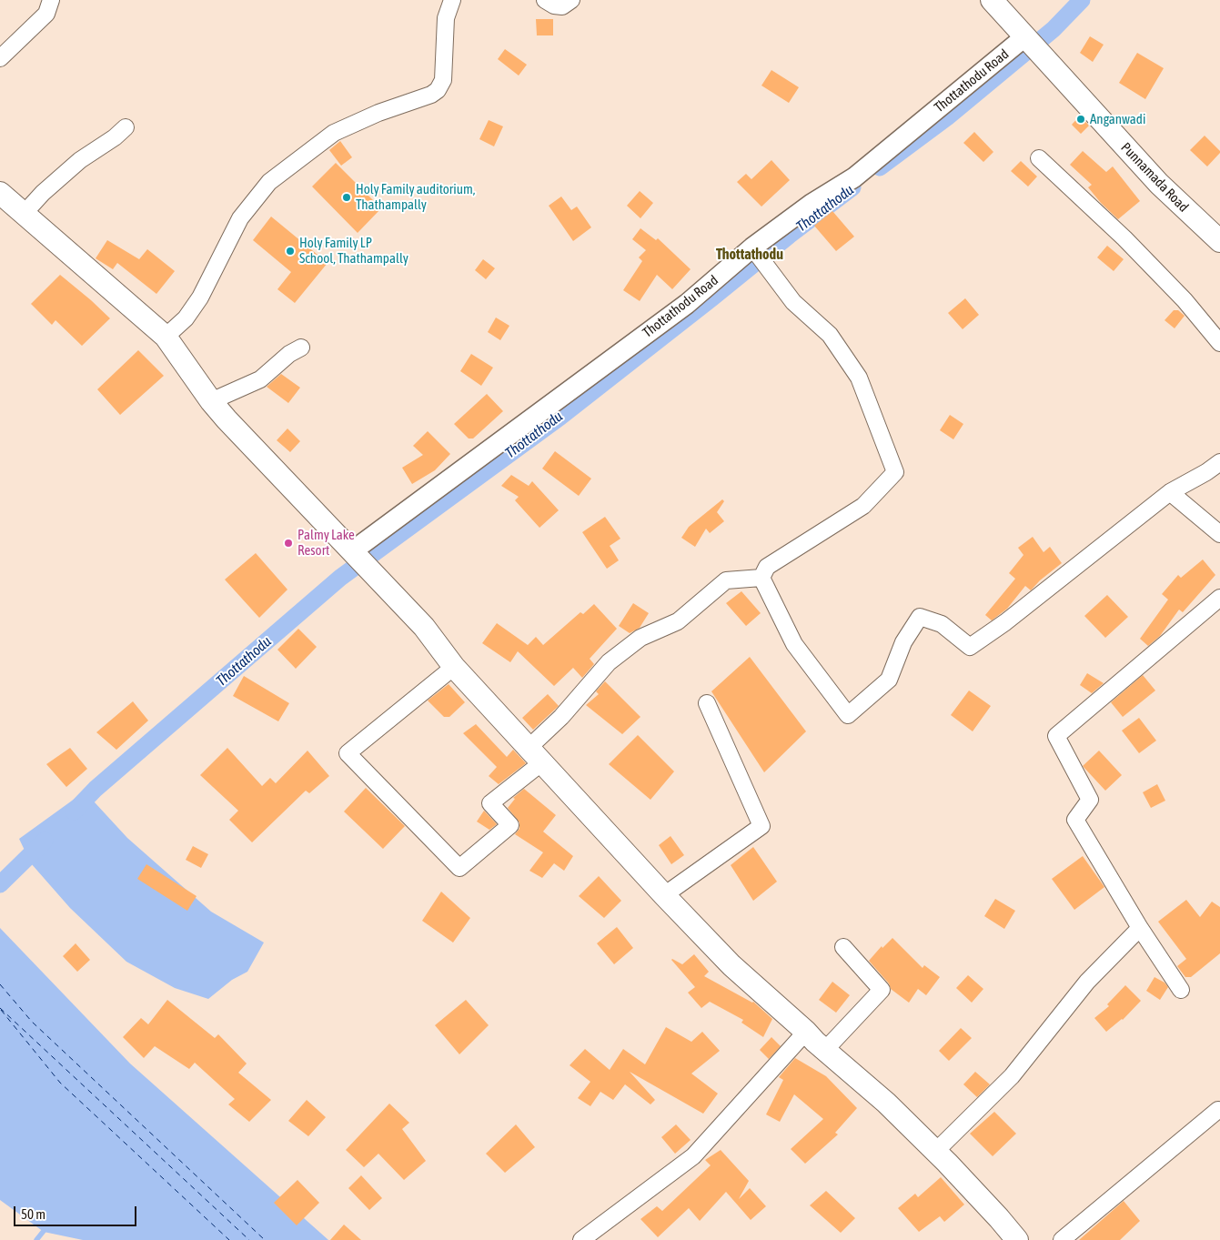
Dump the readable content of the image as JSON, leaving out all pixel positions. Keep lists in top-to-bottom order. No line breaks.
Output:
{"streets":{"main road":["Punnamada Road"],"street":["Thottathodu Road"]},"crossings":[["Thottathodu Road","Punnamada Road"]],"districts":["Thottathodu"],"water":["Thottathodu"],"places":["Anganwadi","Holy Family auditorium, Thathampally","Holy Family LP School, Thathampally","Palmy Lake Resort"],"scale_bar":"50 m"}
